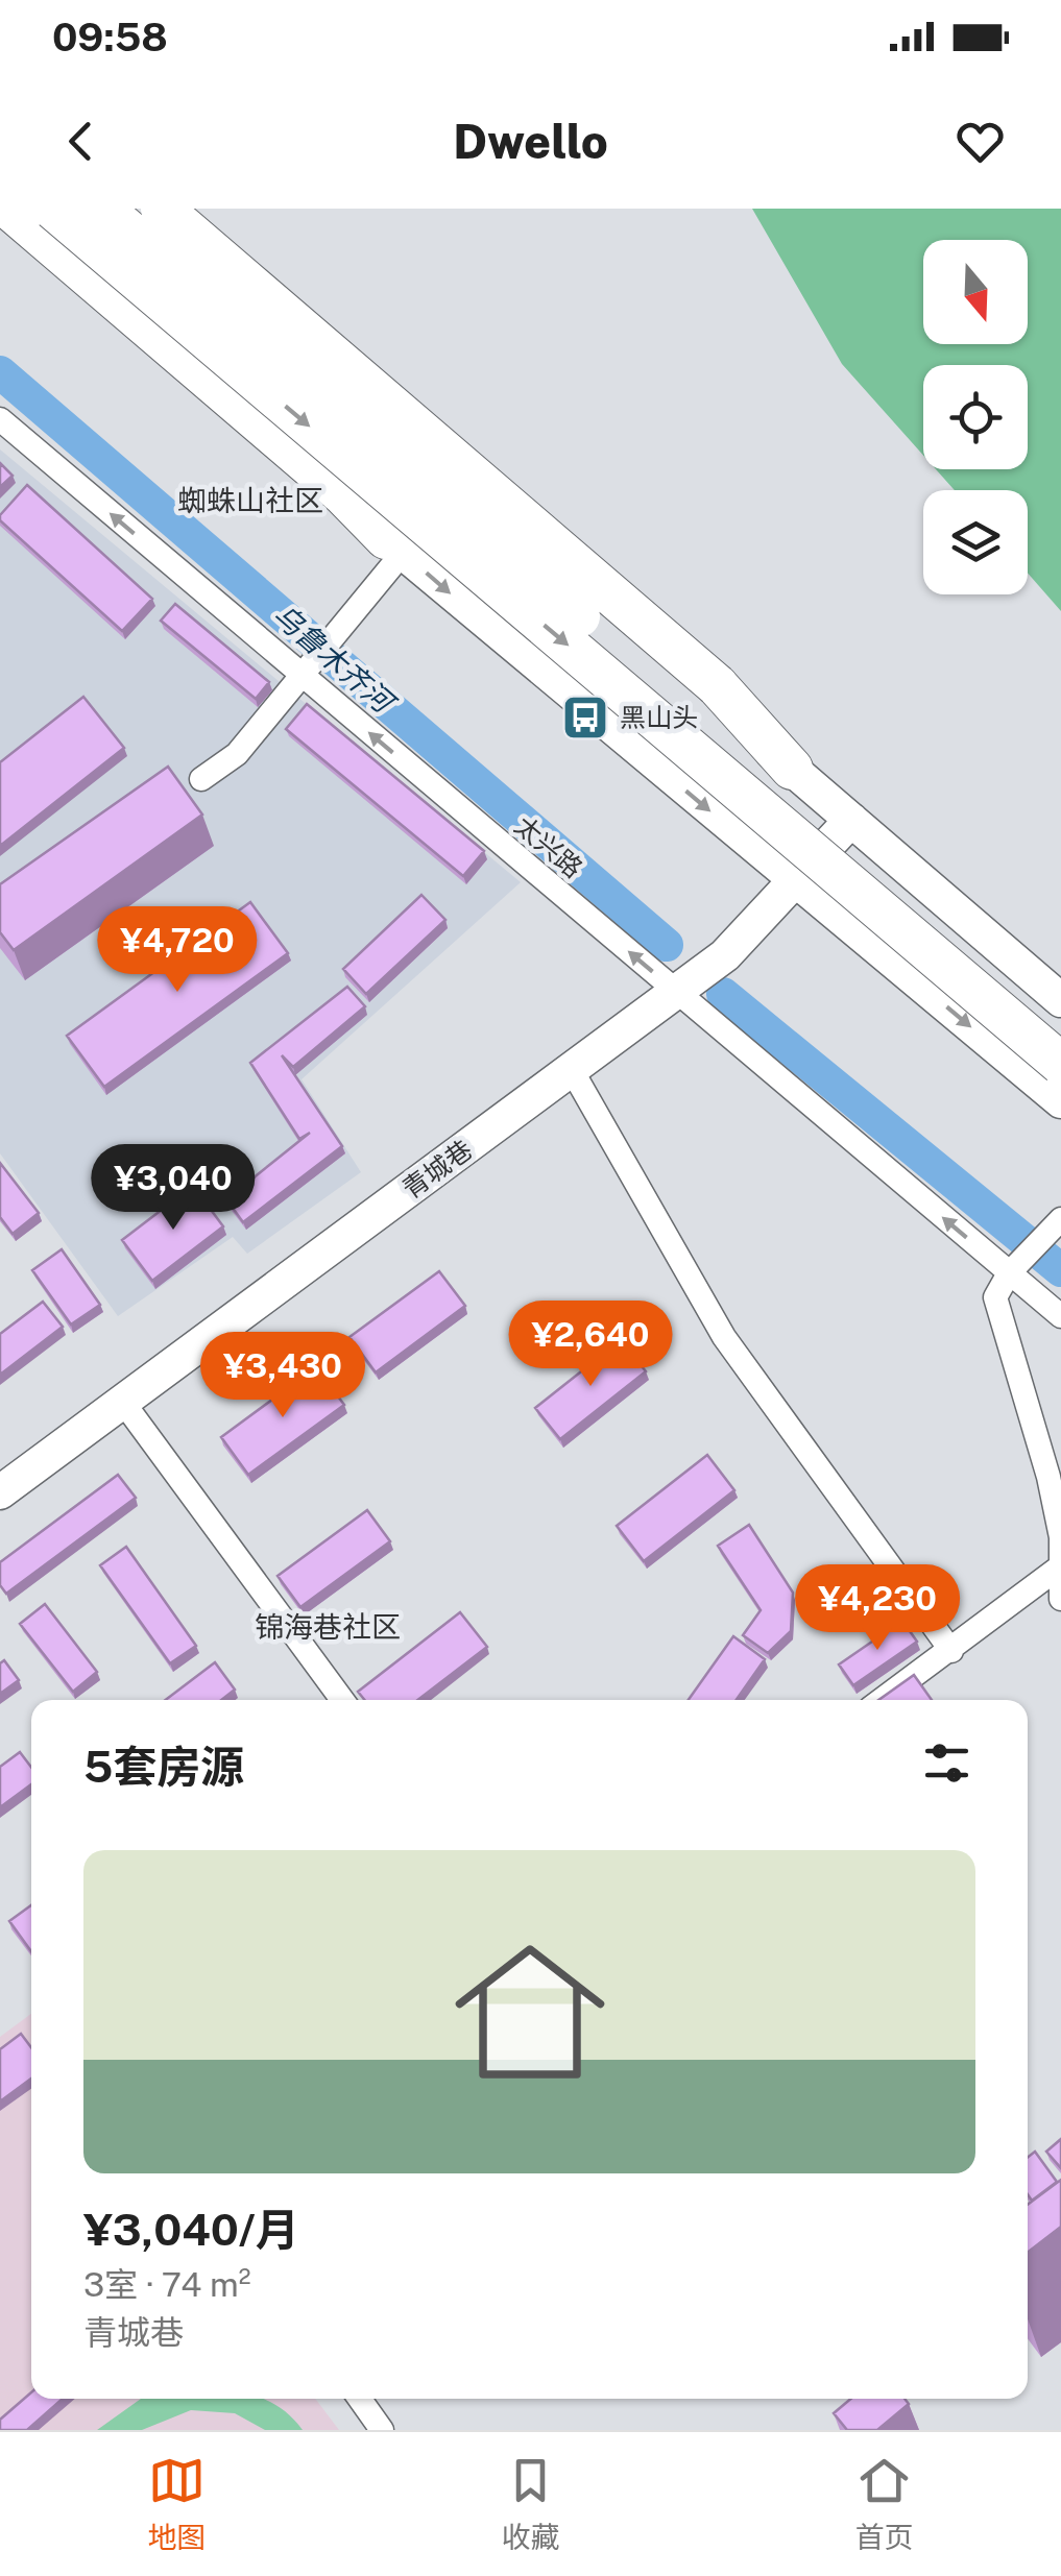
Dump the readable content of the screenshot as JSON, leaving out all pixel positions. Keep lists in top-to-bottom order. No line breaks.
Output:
{"streets":{"main road":["青城巷"],"street":["太兴路"]},"crossings":[["太兴路","青城巷"]],"one_way":["太兴路"],"districts":["蜘蛛山社区","锦海巷社区"],"water":["乌鲁木齐河"],"places":{"bus stop":["黑山头"]},"north":"bottom","page":{"status":"09:58","header":"Dwello","price":["¥4,720","¥3,040","¥2,640","¥3,430","¥4,230"],"heading":"5套房源","list":[{"name":"¥3,040/月","note":"3室 · 74 m² · 青城巷"}],"tabs":["地图","收藏","首页"]}}
